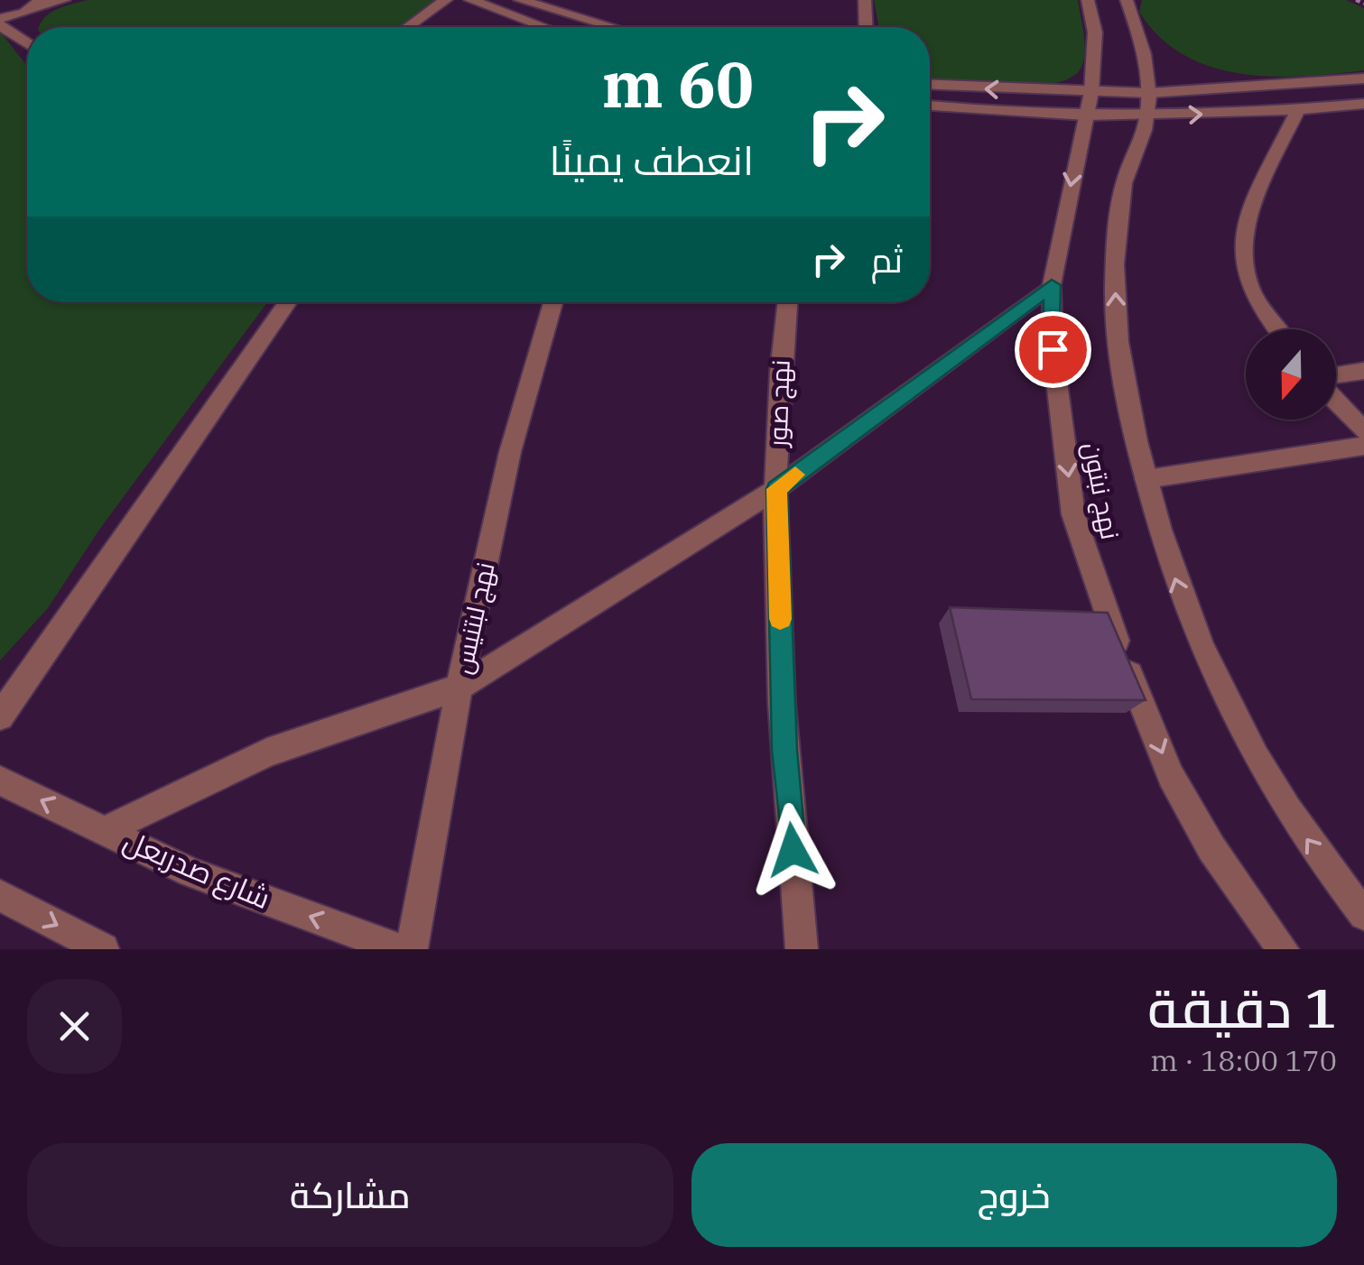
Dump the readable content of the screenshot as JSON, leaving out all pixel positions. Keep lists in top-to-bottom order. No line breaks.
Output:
{"streets":{"street":["نهج صور","نهج نبتون","نهج لبتنيس","شارع صدربعل"]},"one_way":["شارع صدربعل"],"north":"bottom","page":{"turn":["60 m","انعطف يمينًا"],"then":"ثم","heading":["1 دقيقة","170 m · 18:00"],"buttons":["خروج","مشاركة"]}}
